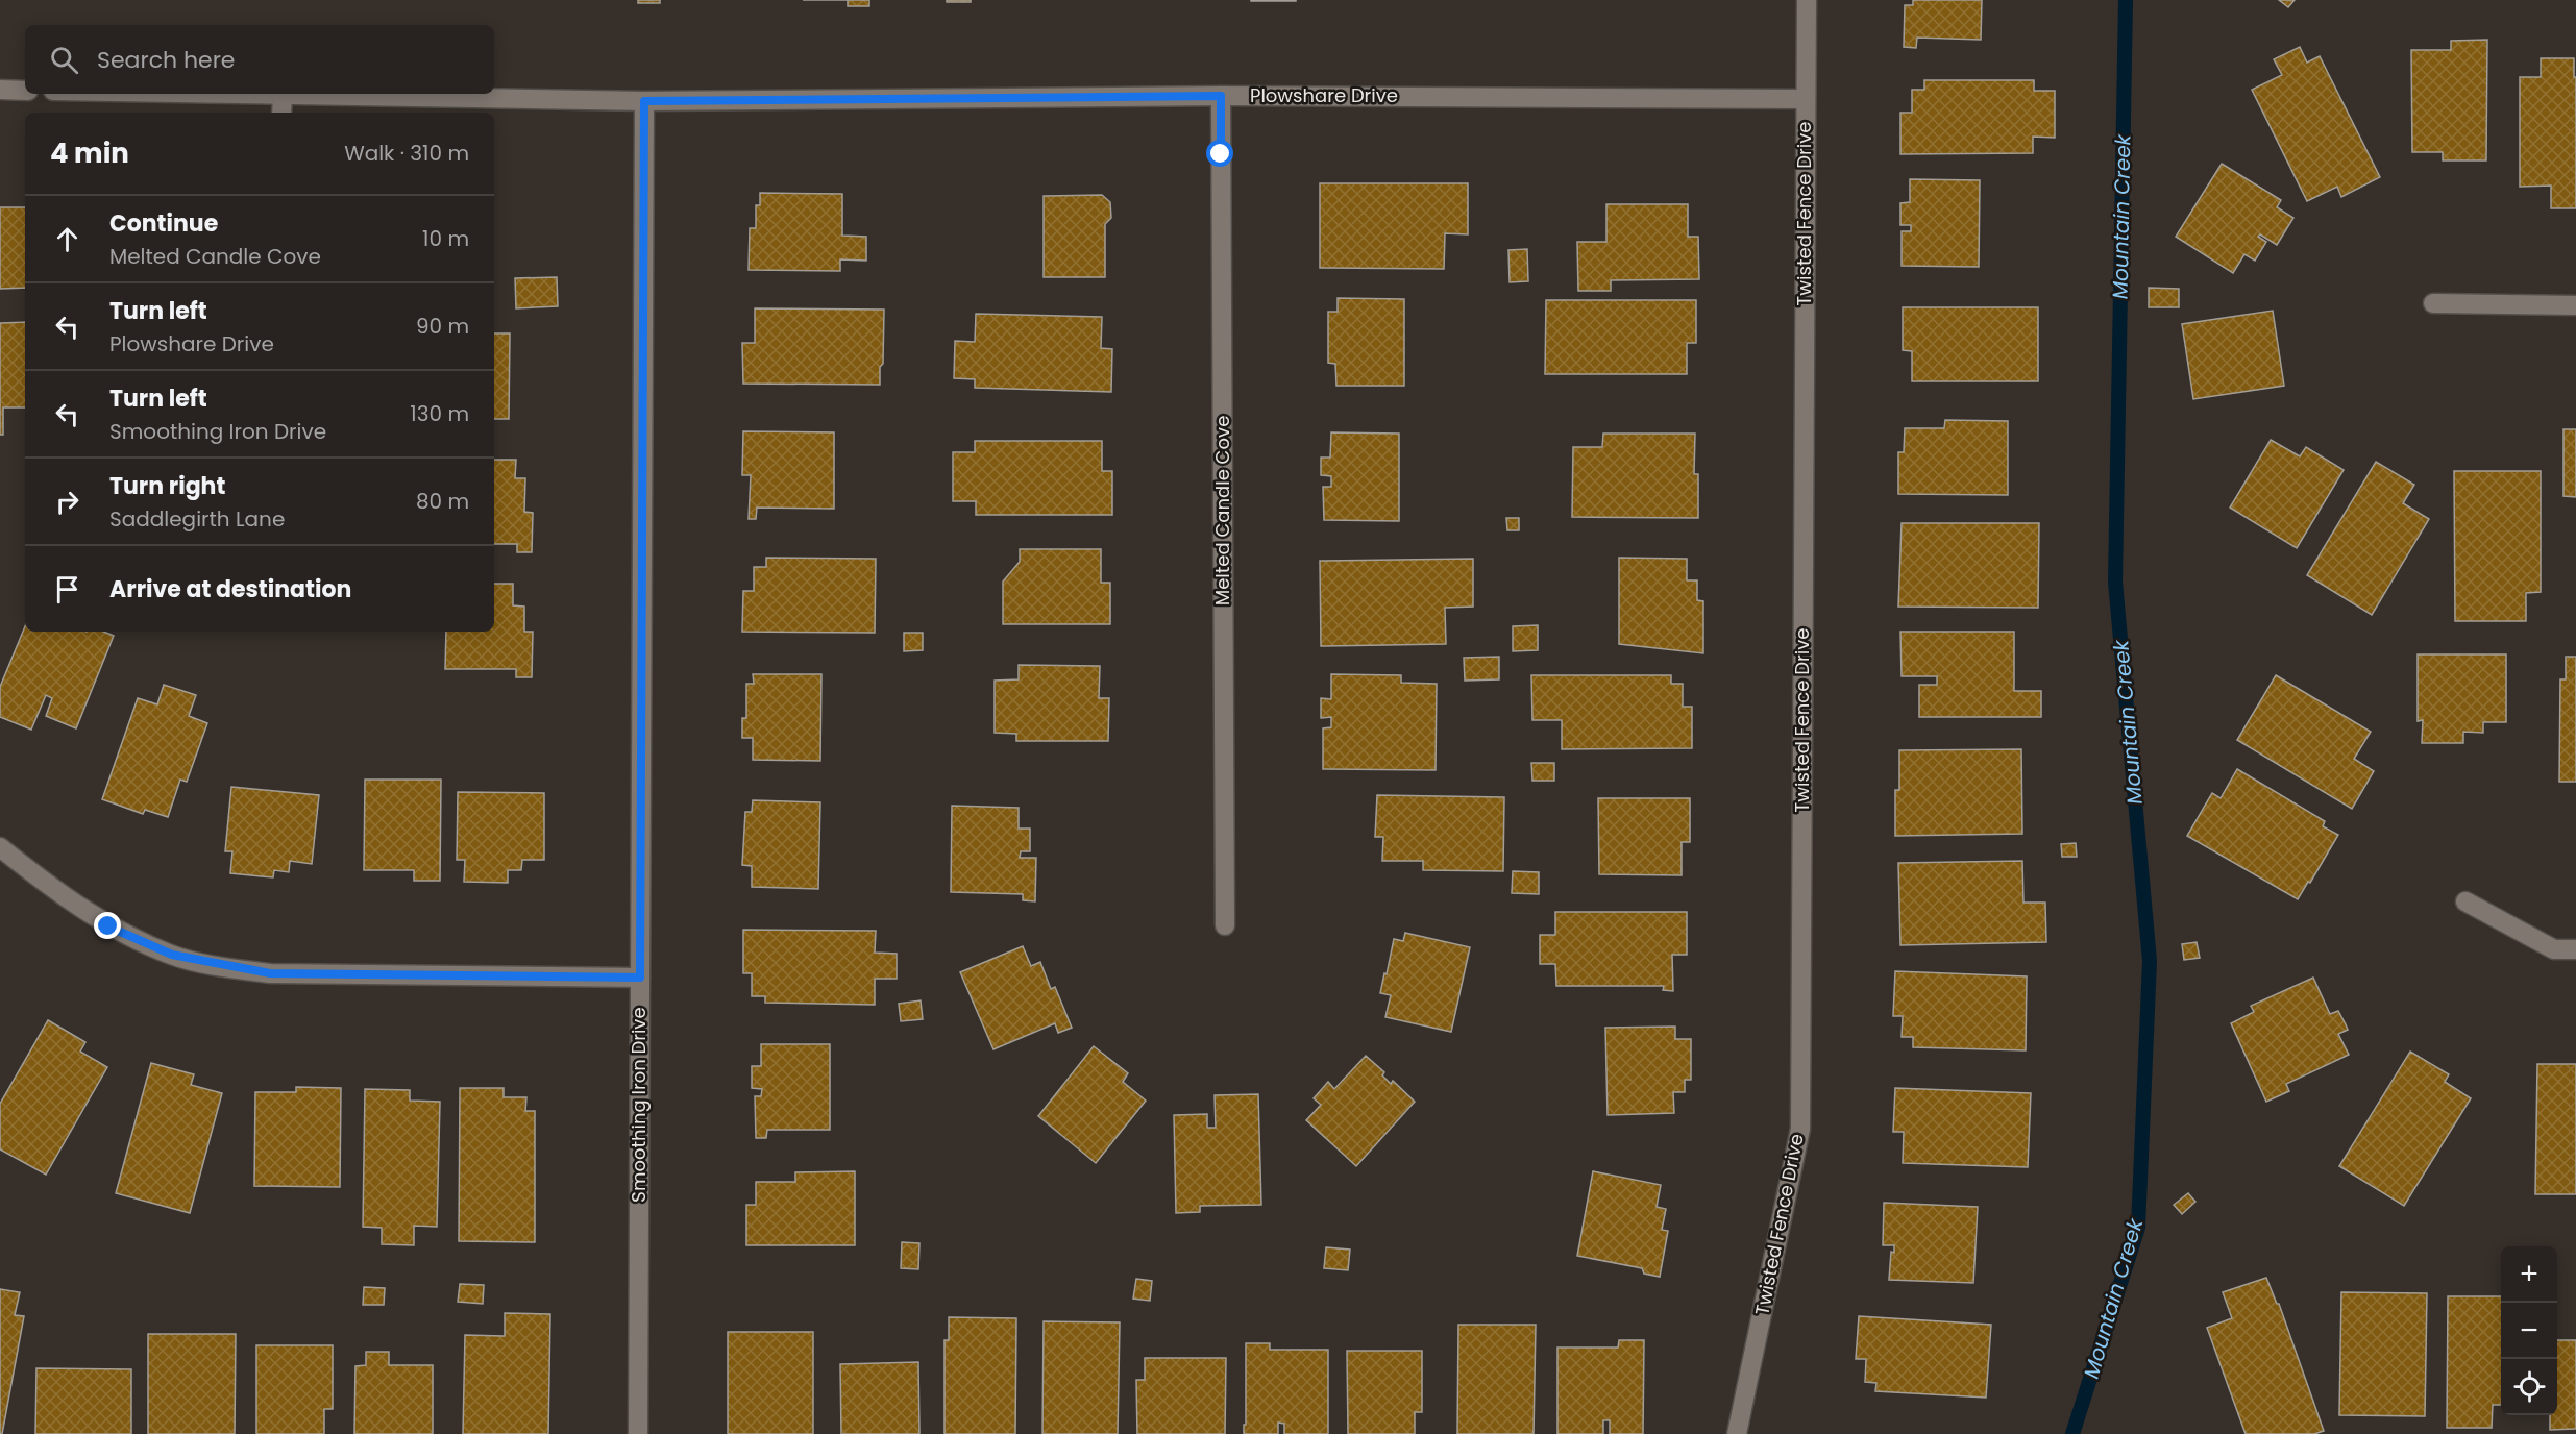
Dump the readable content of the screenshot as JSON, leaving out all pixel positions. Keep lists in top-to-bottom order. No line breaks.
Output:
{"streets":{"street":["Plowshare Drive","Twisted Fence Drive","Melted Candle Cove","Smoothing Iron Drive"]},"crossings":[["Plowshare Drive","Twisted Fence Drive"],["Plowshare Drive","Melted Candle Cove"],["Plowshare Drive","Smoothing Iron Drive"]],"water":["Mountain Creek"],"page":{"search":"Search here","heading":["4 min","Walk · 310 m"],"list":[["Continue","Melted Candle Cove","10 m"],["Turn left","Plowshare Drive","90 m"],["Turn left","Smoothing Iron Drive","130 m"],["Turn right","Saddlegirth Lane","80 m"],"Arrive at destination"],"map_buttons":["+","−"]}}
